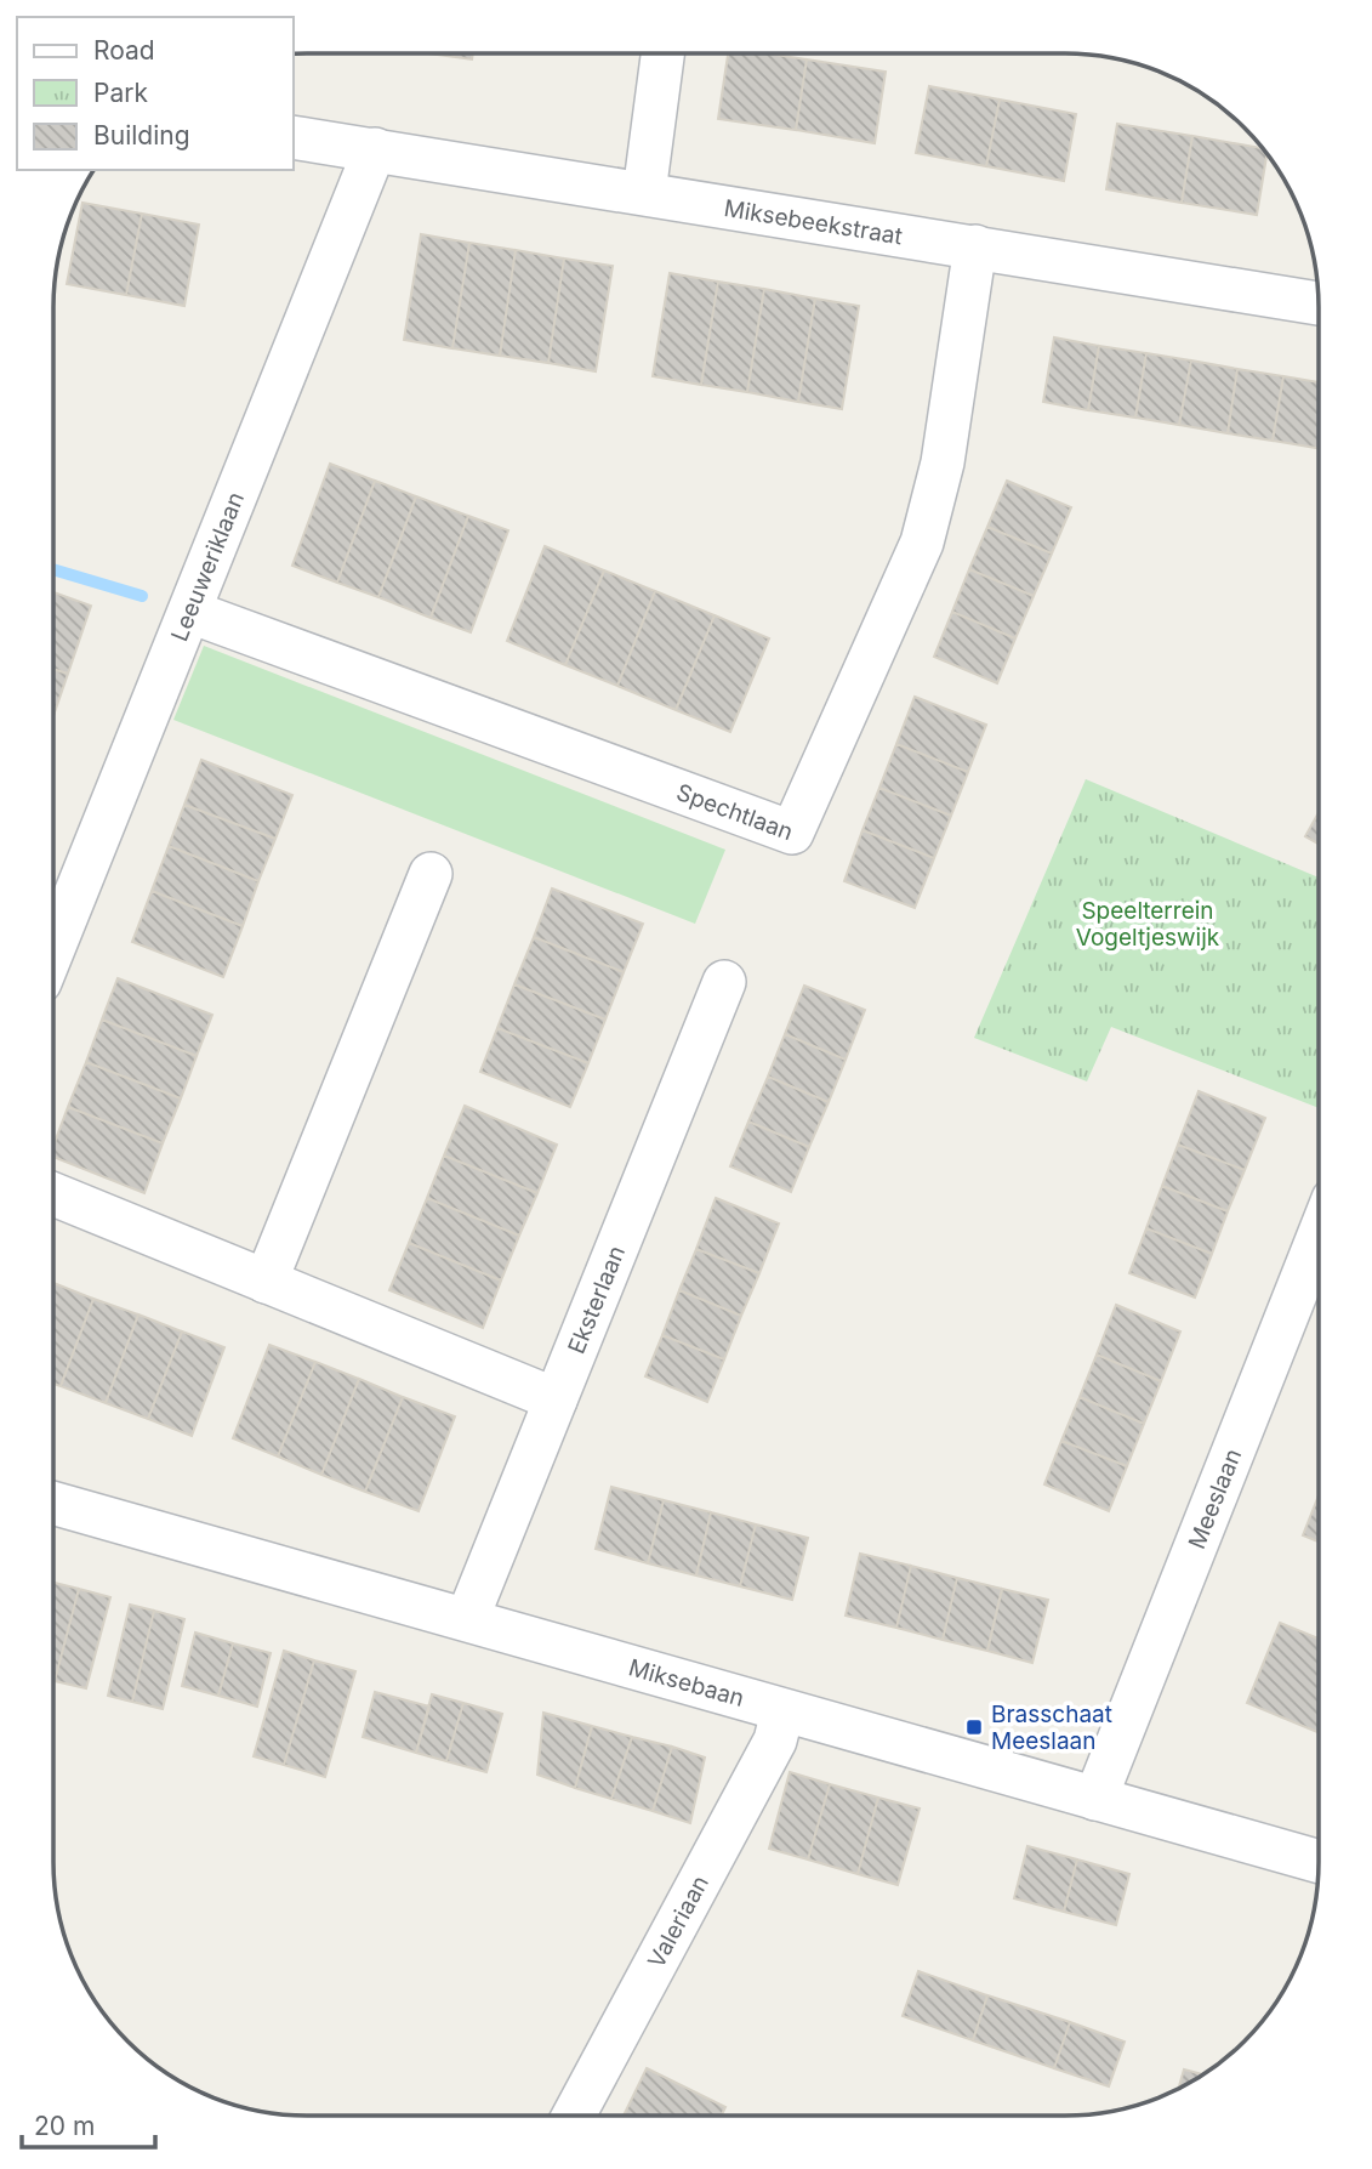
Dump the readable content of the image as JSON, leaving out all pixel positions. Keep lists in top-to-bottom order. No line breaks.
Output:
{"streets":{"street":["Miksebeekstraat","Leeuweriklaan","Spechtlaan","Eksterlaan","Meeslaan","Miksebaan","Valeriaan"]},"crossings":[["Miksebeekstraat","Leeuweriklaan"],["Miksebeekstraat","Spechtlaan"],["Leeuweriklaan","Spechtlaan"],["Eksterlaan","Miksebaan"],["Meeslaan","Miksebaan"],["Miksebaan","Valeriaan"]],"parks":["Speelterrein Vogeltjeswijk"],"places":{"transit":["Brasschaat Meeslaan"]},"legend":["Road","Park","Building"],"scale_bar":"20 m"}
